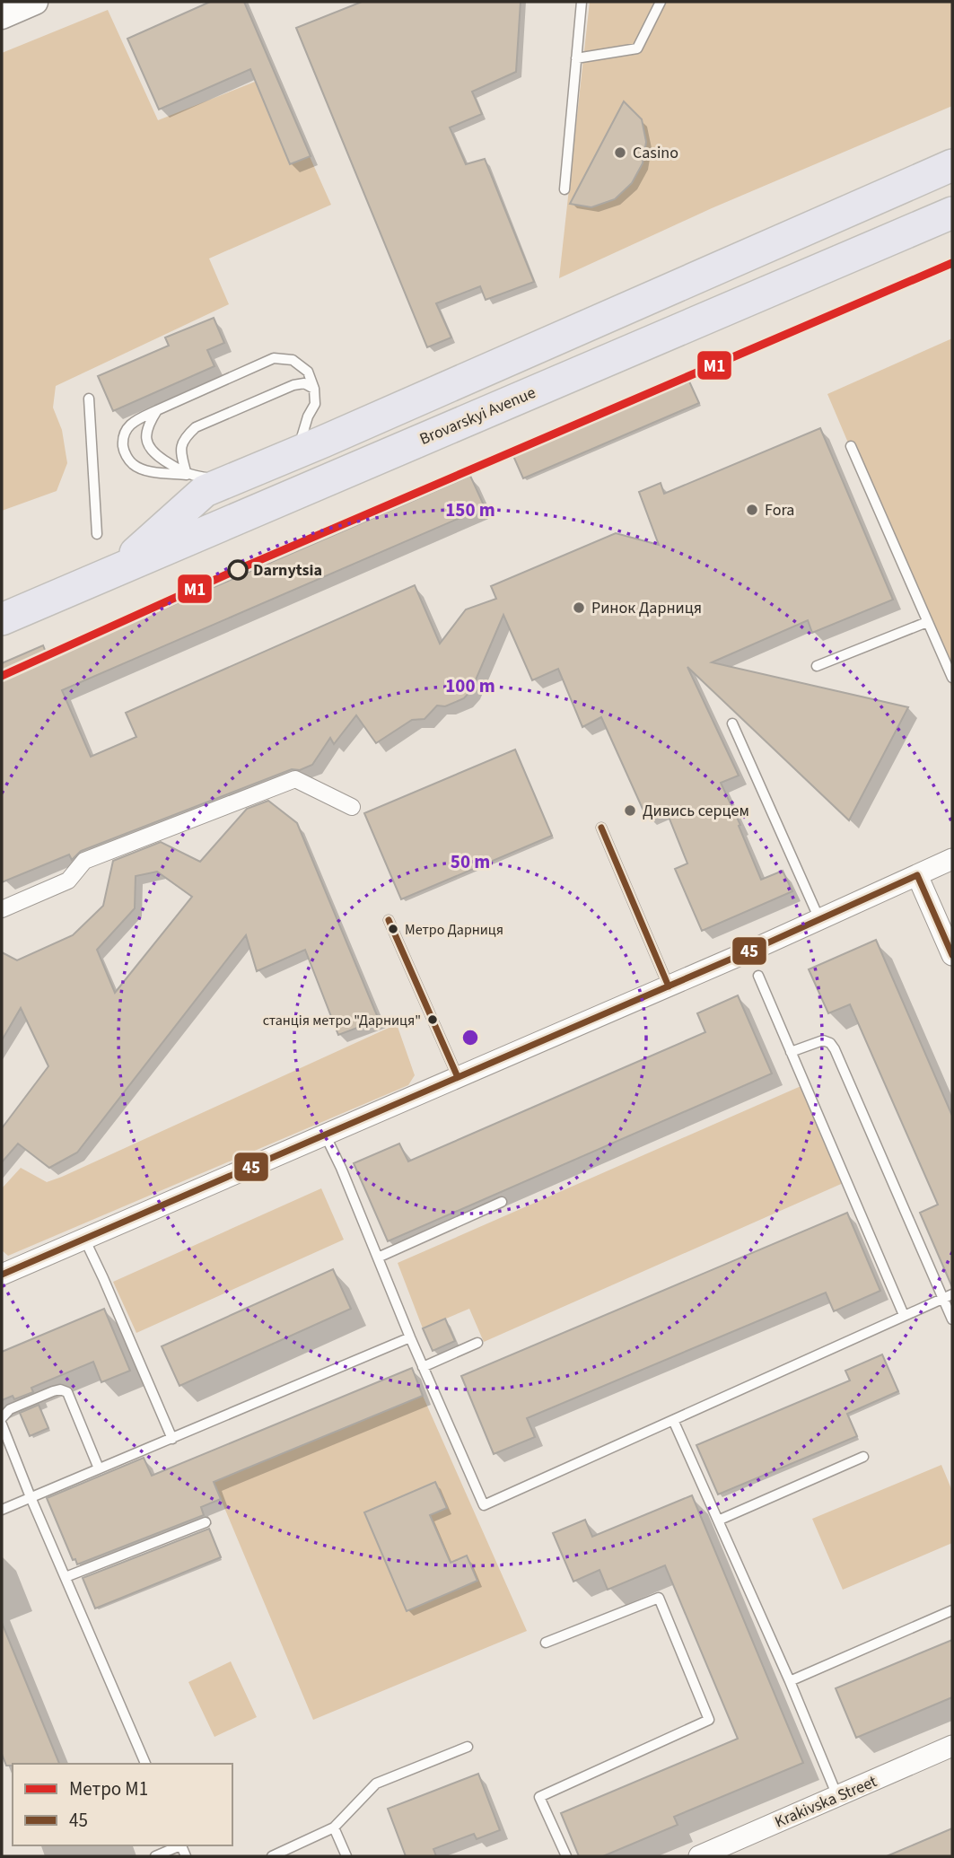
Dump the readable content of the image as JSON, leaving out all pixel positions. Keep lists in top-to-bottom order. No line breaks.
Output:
{"streets":{"main road":["Brovarskyi Avenue"],"street":["Krakivska Street"]},"places":["Casino","Fora","Darnytsia","Ринок Дарниця","Дивись серцем","Метро Дарниця","станція метро \"Дарниця\""],"lines":["metro line M1","transit line 45"],"legend":["Метро M1","45"],"rings":["150 m","100 m","50 m"]}
